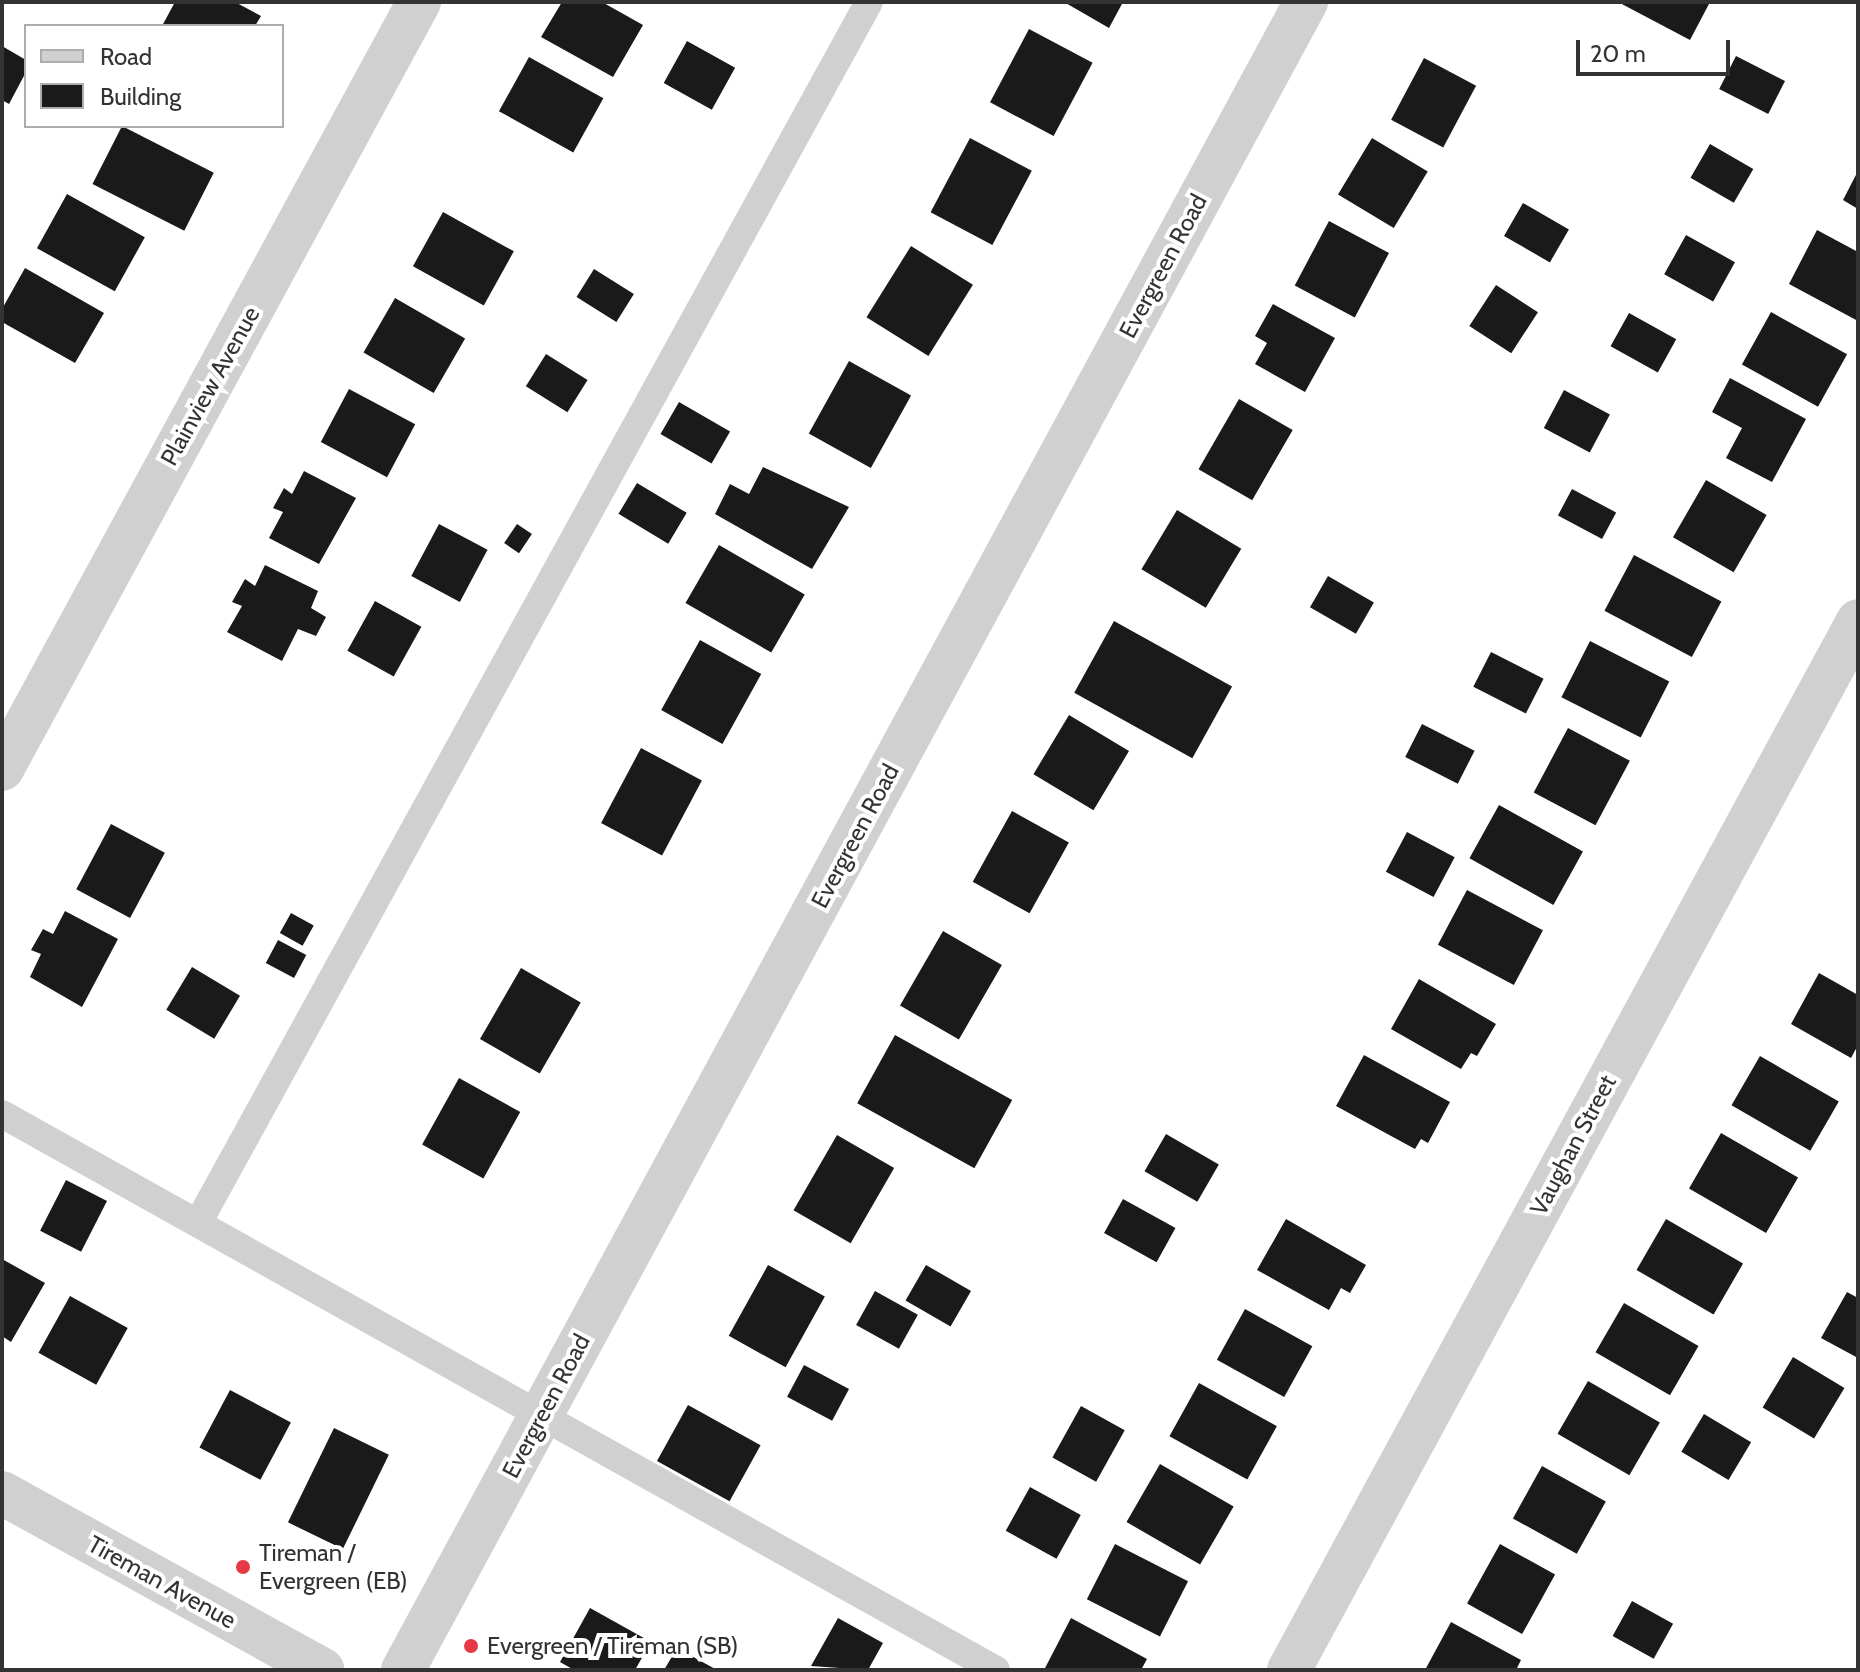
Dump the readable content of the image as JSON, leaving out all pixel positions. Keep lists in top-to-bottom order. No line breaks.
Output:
{"streets":{"street":["Evergreen Road","Plainview Avenue","Vaughan Street","Tireman Avenue"]},"places":["Tireman / Evergreen (EB)","Evergreen / Tireman (SB)"],"legend":["Road","Building"],"scale_bar":"20 m"}
